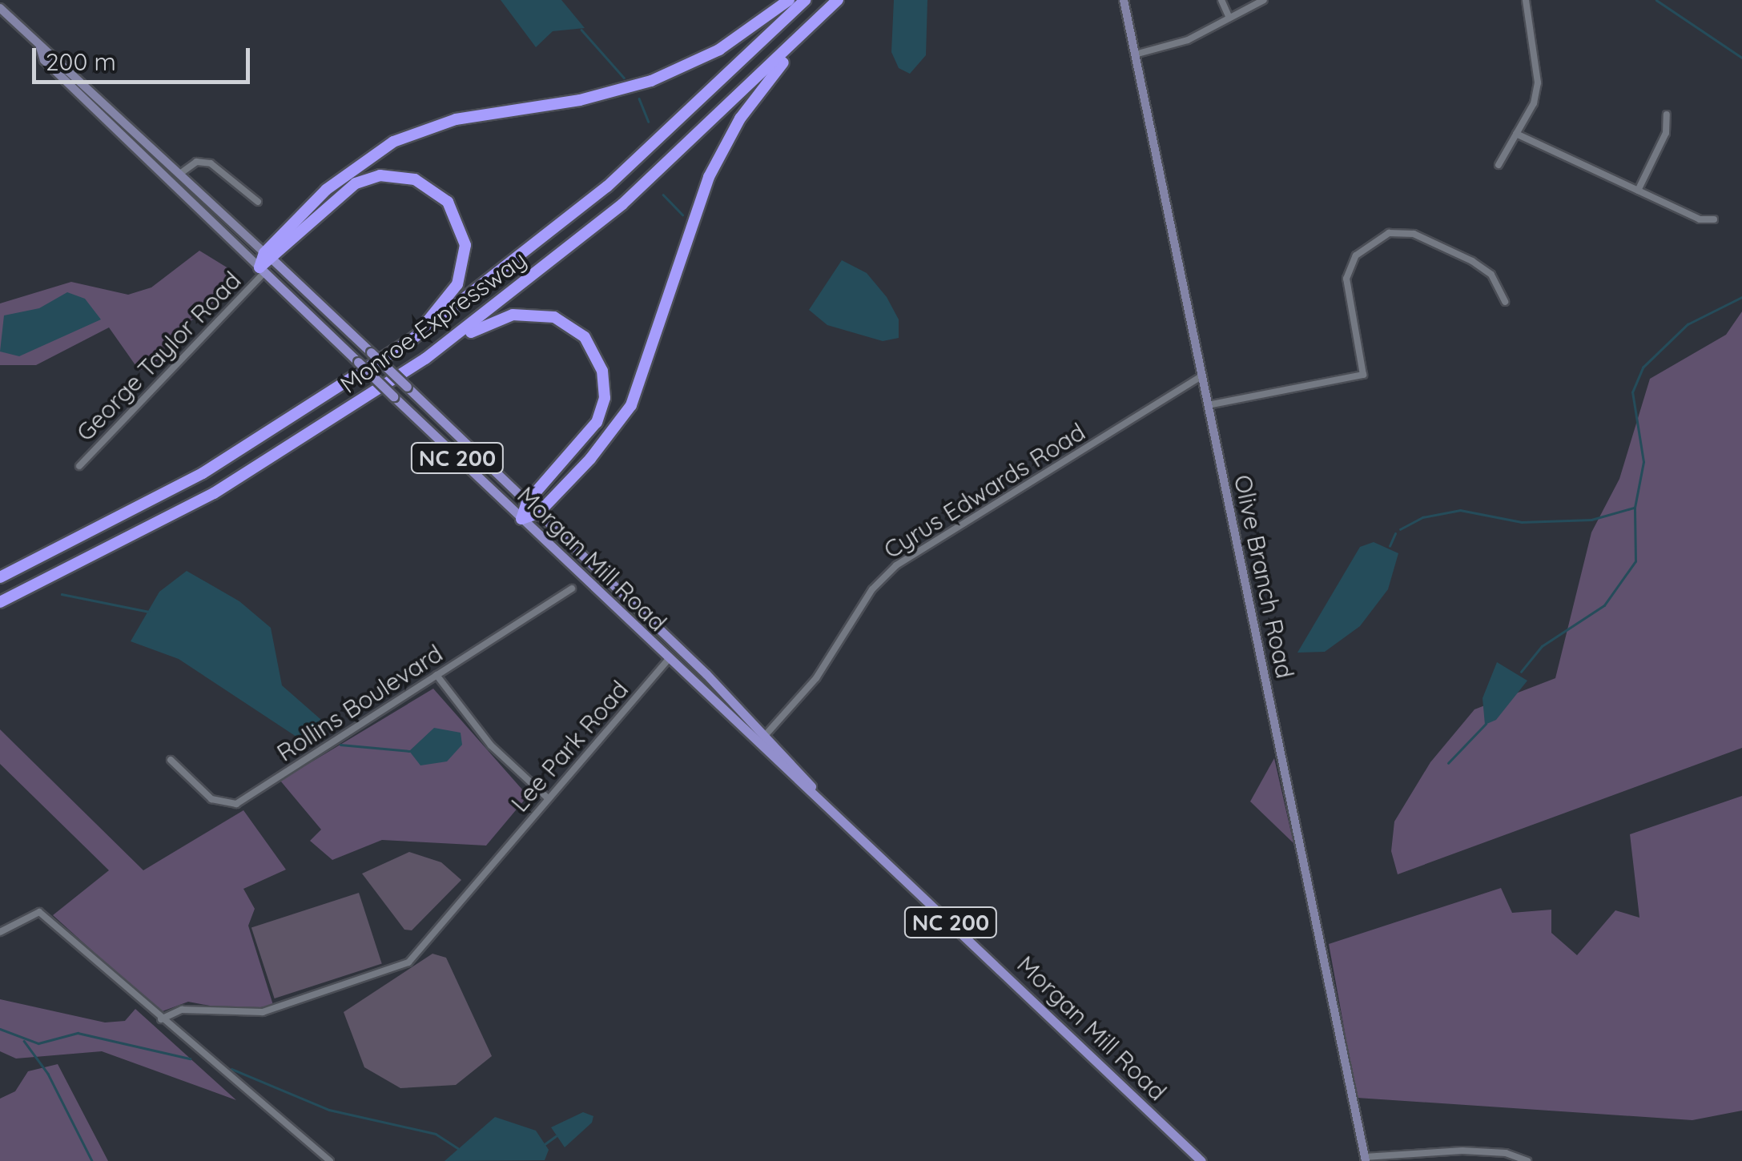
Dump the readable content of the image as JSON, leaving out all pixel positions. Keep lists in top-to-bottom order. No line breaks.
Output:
{"streets":{"highway":["Monroe Expressway"],"main road":["NC 200","Morgan Mill Road"],"street":["George Taylor Road","Cyrus Edwards Road","Olive Branch Road","Rollins Boulevard","Lee Park Road"]},"crossings":[["George Taylor Road","Morgan Mill Road"],["Cyrus Edwards Road","Morgan Mill Road"],["Cyrus Edwards Road","Olive Branch Road"],["Morgan Mill Road","Lee Park Road"]],"scale_bar":"200 m"}
